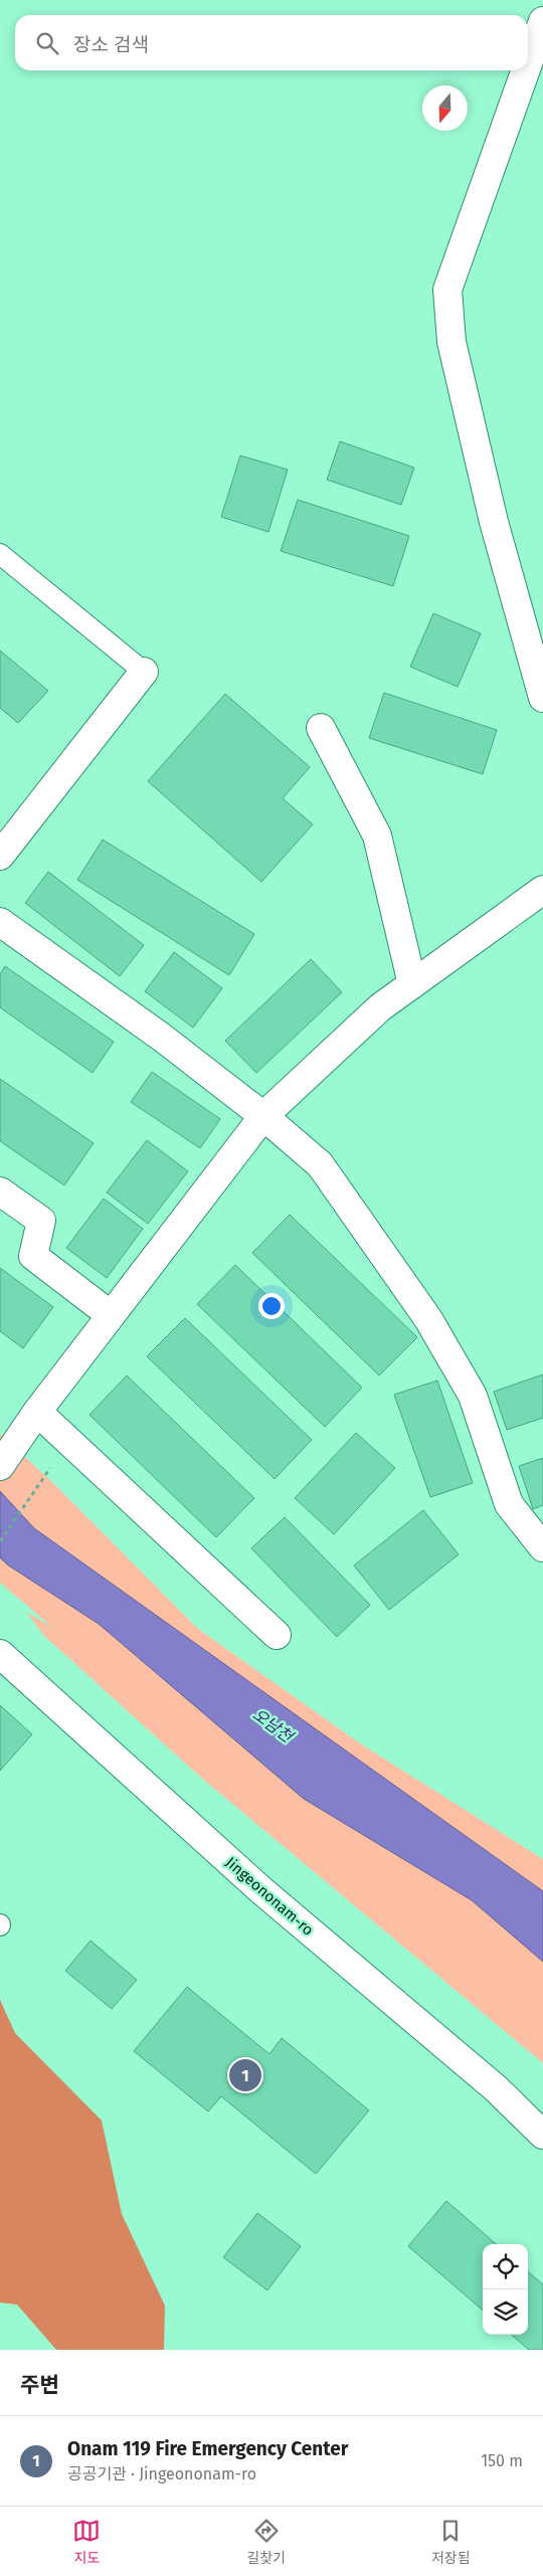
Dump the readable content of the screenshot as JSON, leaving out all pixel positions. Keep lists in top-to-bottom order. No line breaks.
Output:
{"streets":{"street":["Jingeononam-ro"]},"water":["오남천"],"north":"bottom","page":{"search":"장소 검색","pins":"1","heading":"주변","list":[{"mark":"1","name":"Onam 119 Fire Emergency Center","note":"공공기관 · Jingeononam-ro","value":"150 m"}],"nav":["지도","길찾기","저장됨"]}}
